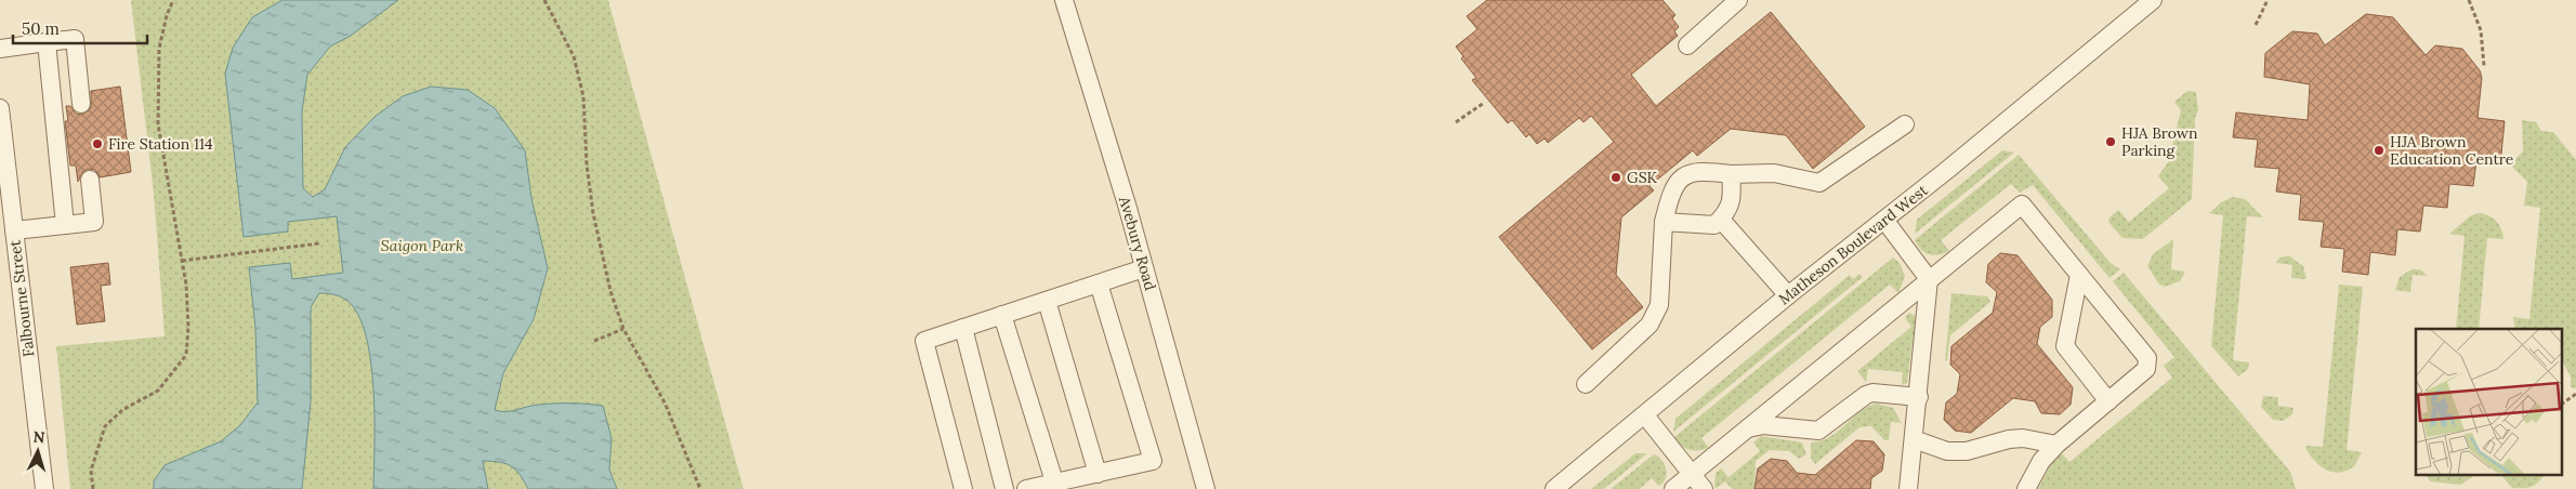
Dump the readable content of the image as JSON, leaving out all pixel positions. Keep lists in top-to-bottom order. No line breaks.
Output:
{"streets":{"street":["Avebury Road","Matheson Boulevard West","Falbourne Street"]},"parks":["Saigon Park"],"places":["HJA Brown Parking","Fire Station 114","HJA Brown Education Centre","GSK"],"scale_bar":"50 m","north":"top"}
